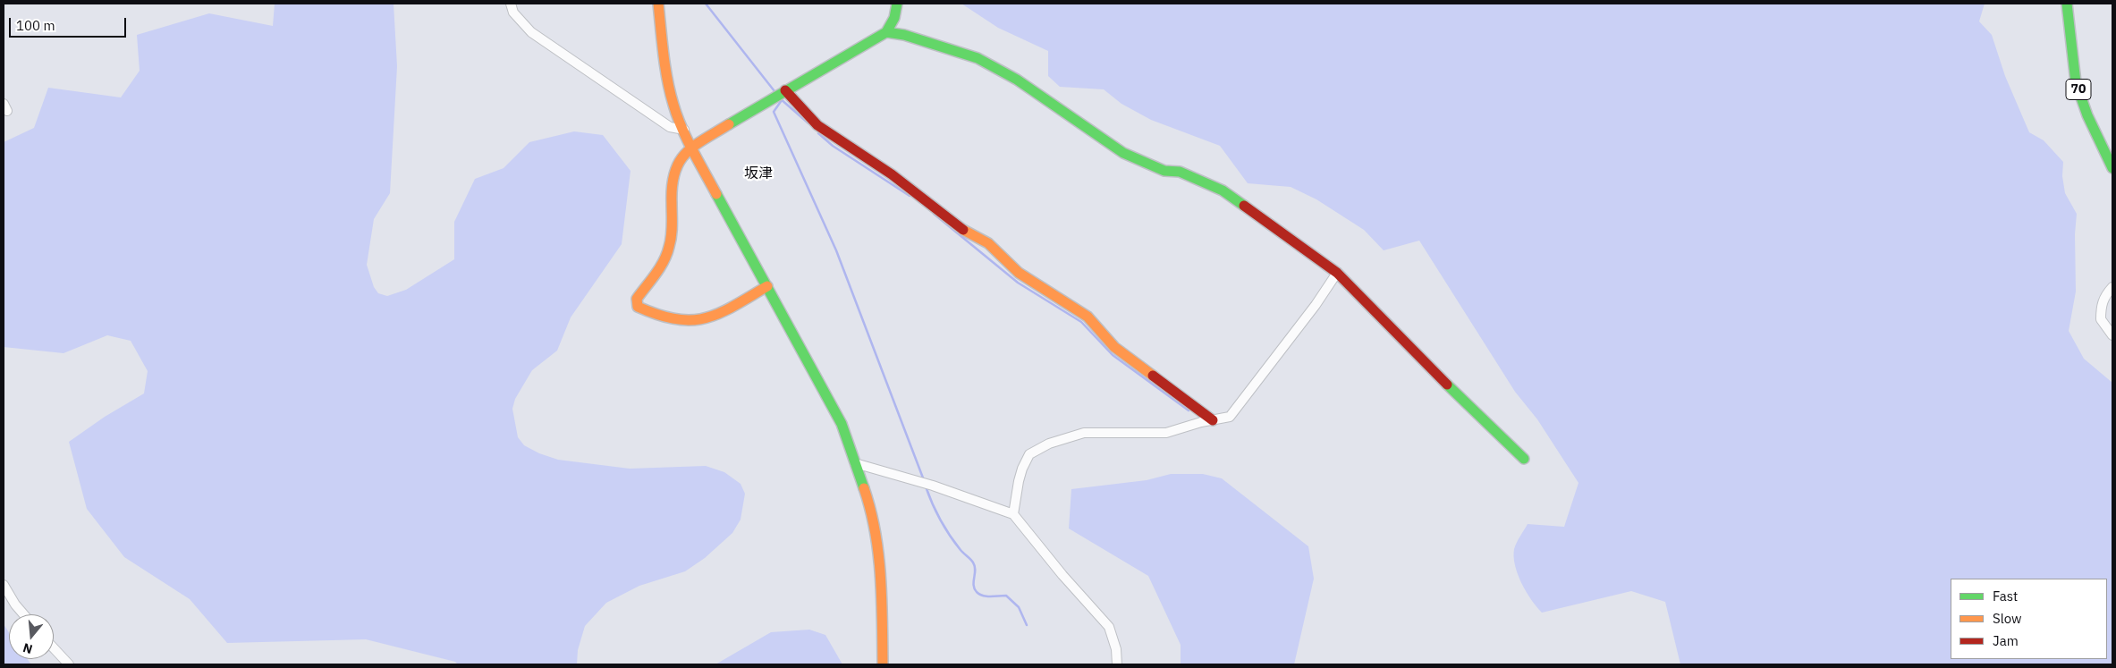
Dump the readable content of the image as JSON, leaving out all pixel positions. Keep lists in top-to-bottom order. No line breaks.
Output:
{"streets":{"street":["70"]},"districts":["坂津"],"legend":["Fast","Slow","Jam"],"scale_bar":"100 m","north":"bottom"}
